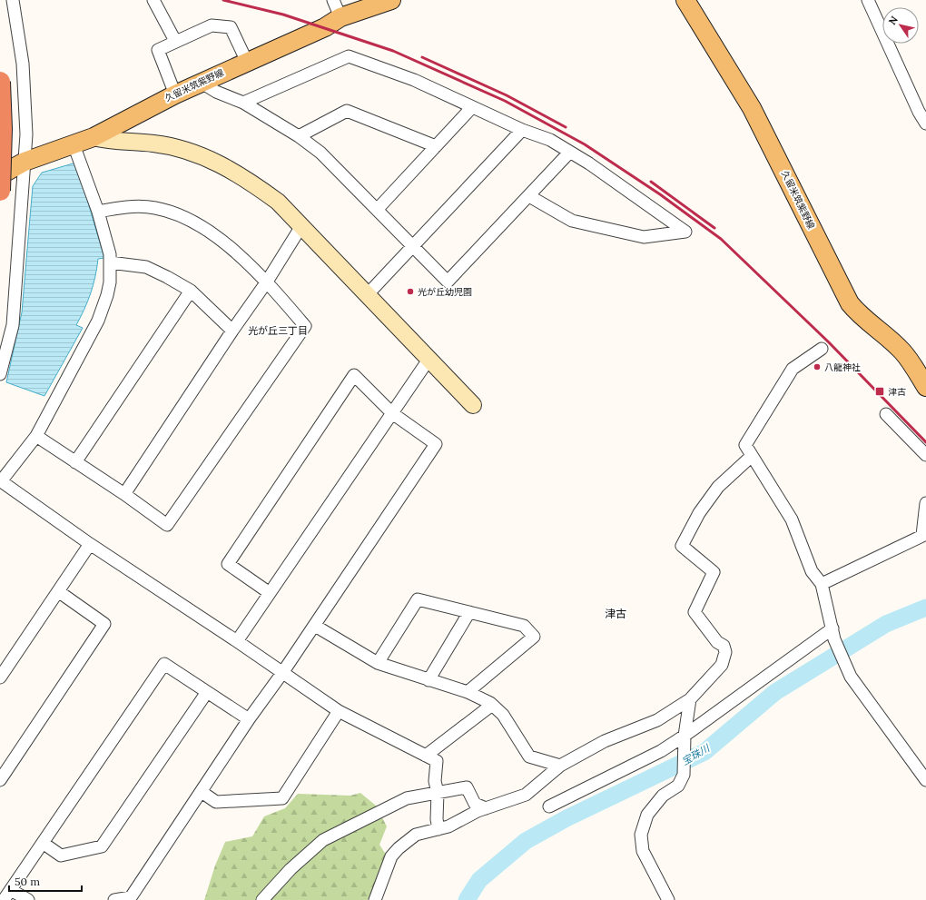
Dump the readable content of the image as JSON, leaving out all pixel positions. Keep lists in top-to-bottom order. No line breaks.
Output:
{"streets":{"main road":["久留米筑紫野線"]},"districts":["光が丘三丁目","津古"],"water":["宝珠川"],"places":{"other":["光が丘幼児園","八龍神社"],"transit":["津古"]},"scale_bar":"50 m","north":"top left"}
